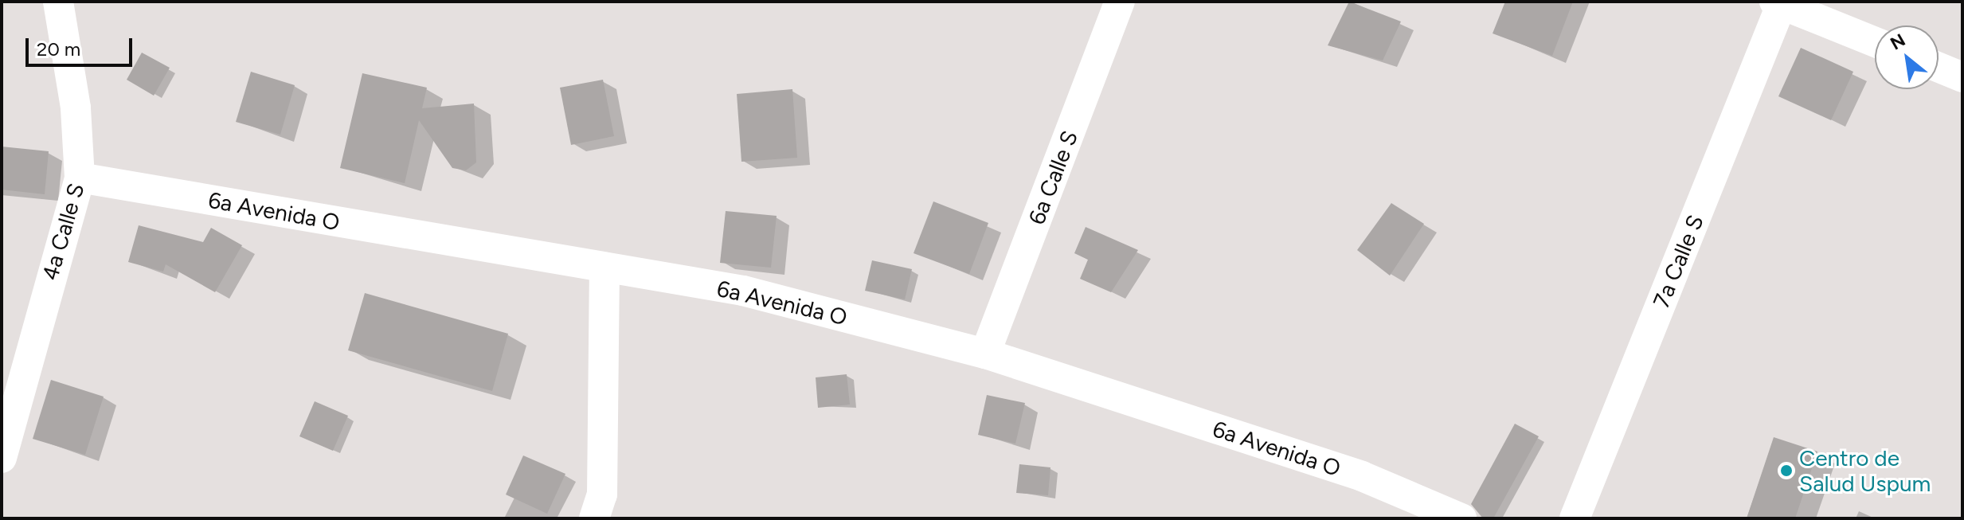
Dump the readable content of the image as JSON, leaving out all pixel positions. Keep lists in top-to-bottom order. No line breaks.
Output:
{"streets":{"street":["6a Calle S","6a Avenida O","4a Calle S","7a Calle S"]},"crossings":[["6a Calle S","6a Avenida O"],["6a Avenida O","4a Calle S"]],"places":["Centro de Salud Uspum"],"scale_bar":"20 m","north":"top left"}
